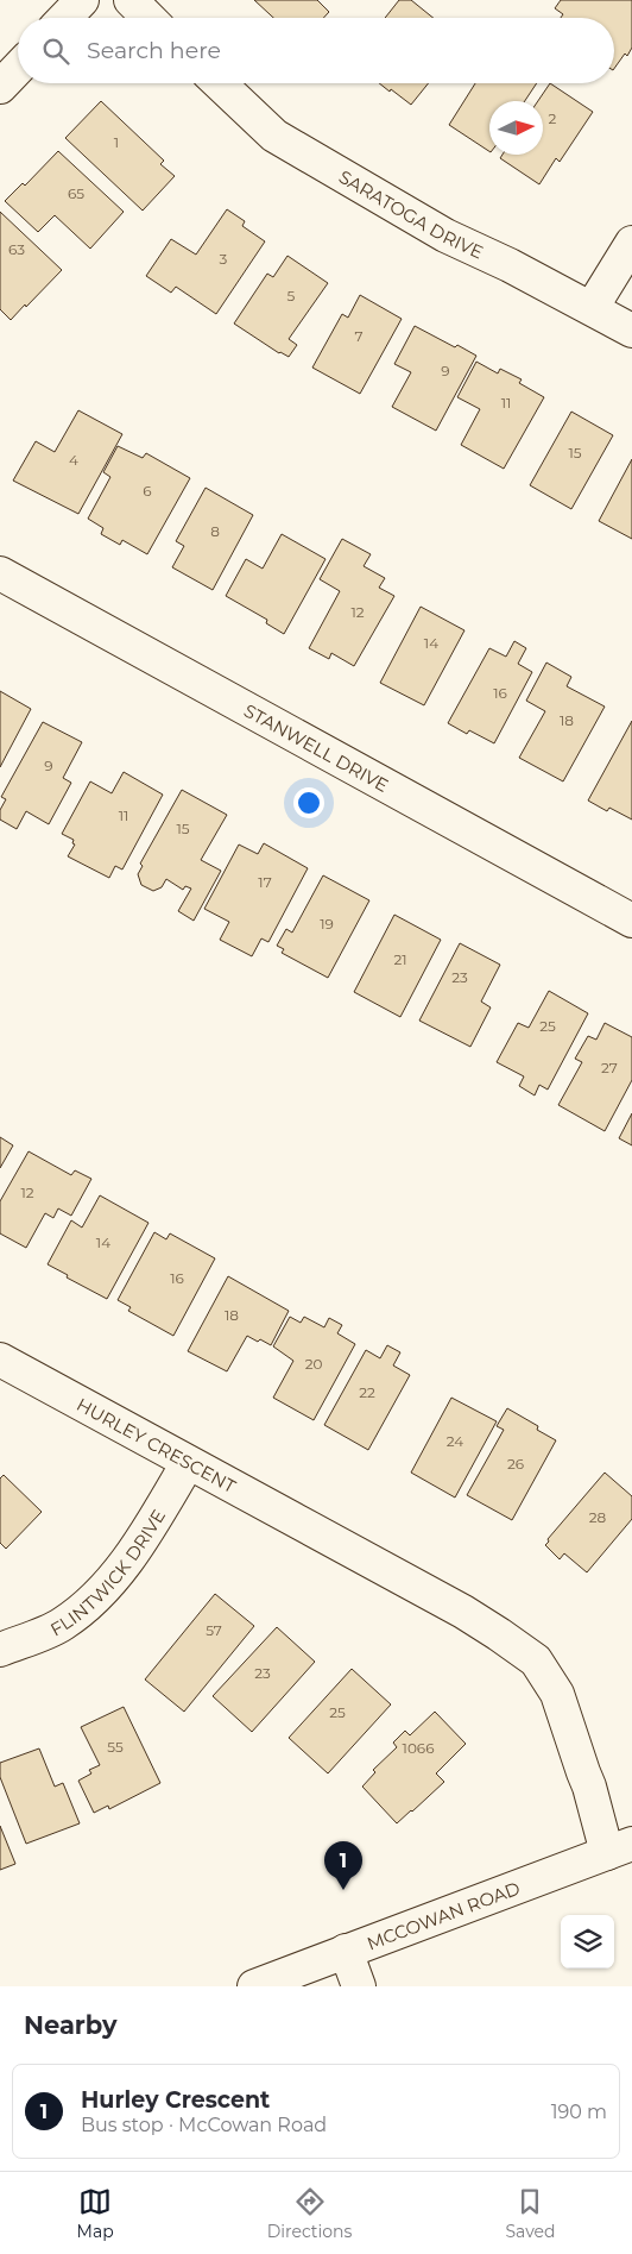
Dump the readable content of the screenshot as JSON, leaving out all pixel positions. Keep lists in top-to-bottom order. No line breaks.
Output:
{"streets":{"street":["SARATOGA DRIVE","STANWELL DRIVE","HURLEY CRESCENT","FLINTWICK DRIVE","MCCOWAN ROAD"]},"crossings":[["HURLEY CRESCENT","FLINTWICK DRIVE"],["HURLEY CRESCENT","MCCOWAN ROAD"]],"house_numbers":["2","1","65","63","3","5","7","9","11","15","4","6","8","12","14","16","18","9","11","15","17","19","21","23","25","27","12","14","16","18","20","22","24","26","28","57","23","25","55","1066"],"north":"right","page":{"search":"Search here","pins":"1","heading":"Nearby","list":[{"mark":"1","name":"Hurley Crescent","note":"Bus stop · McCowan Road","value":"190 m"}],"nav":["Map","Directions","Saved"]}}
